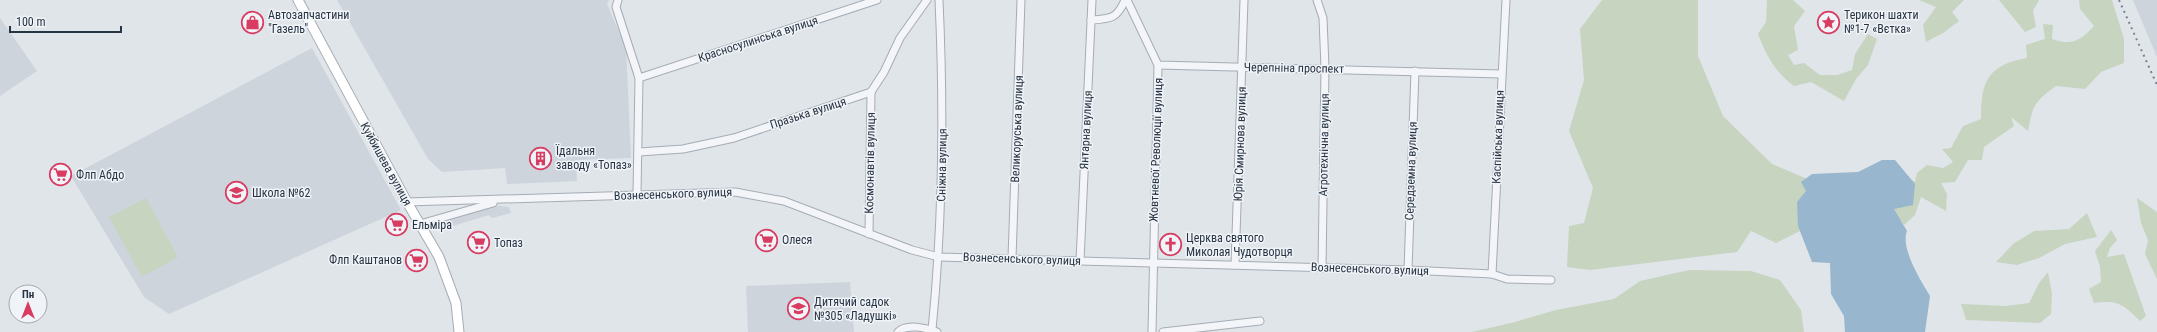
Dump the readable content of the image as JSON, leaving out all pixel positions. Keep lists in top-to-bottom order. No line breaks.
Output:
{"streets":{"main road":["Куйбишева вулиця"],"street":["Красносулинська вулиця","Черепніна проспект","Празька вулиця","Великоруська вулиця","Янтарна вулиця","Каспійська вулиця","Юрія Смирнова вулиця","Агротехнічна вулиця","Жовтневої Революції вулиця","Космонавтів вулиця","Сніжна вулиця","Середземна вулиця","Вознесенського вулиця"]},"crossings":[["Черепніна проспект","Каспійська вулиця"],["Черепніна проспект","Юрія Смирнова вулиця"],["Черепніна проспект","Агротехнічна вулиця"],["Черепніна проспект","Жовтневої Революції вулиця"],["Черепніна проспект","Середземна вулиця"],["Празька вулиця","Космонавтів вулиця"],["Великоруська вулиця","Вознесенського вулиця"],["Янтарна вулиця","Вознесенського вулиця"],["Каспійська вулиця","Вознесенського вулиця"],["Юрія Смирнова вулиця","Вознесенського вулиця"],["Агротехнічна вулиця","Вознесенського вулиця"],["Жовтневої Революції вулиця","Вознесенського вулиця"],["Космонавтів вулиця","Вознесенського вулиця"],["Куйбишева вулиця","Вознесенського вулиця"],["Сніжна вулиця","Вознесенського вулиця"],["Середземна вулиця","Вознесенського вулиця"]],"places":{"shop":["Автозапчастини \"Газель\""],"place":["Терикон шахти №1-7 «Вєтка»"],"building":["Їдальня заводу «Топаз»"],"supermarket":["Флп Абдо","Ельміра","Олеся","Топаз","Флп Каштанов"],"school or university":["Школа №62","Дитячий садок №305 «Ладушкі»"],"church":["Церква святого Миколая Чудотворця"]},"scale_bar":"100 m","north":"top"}
